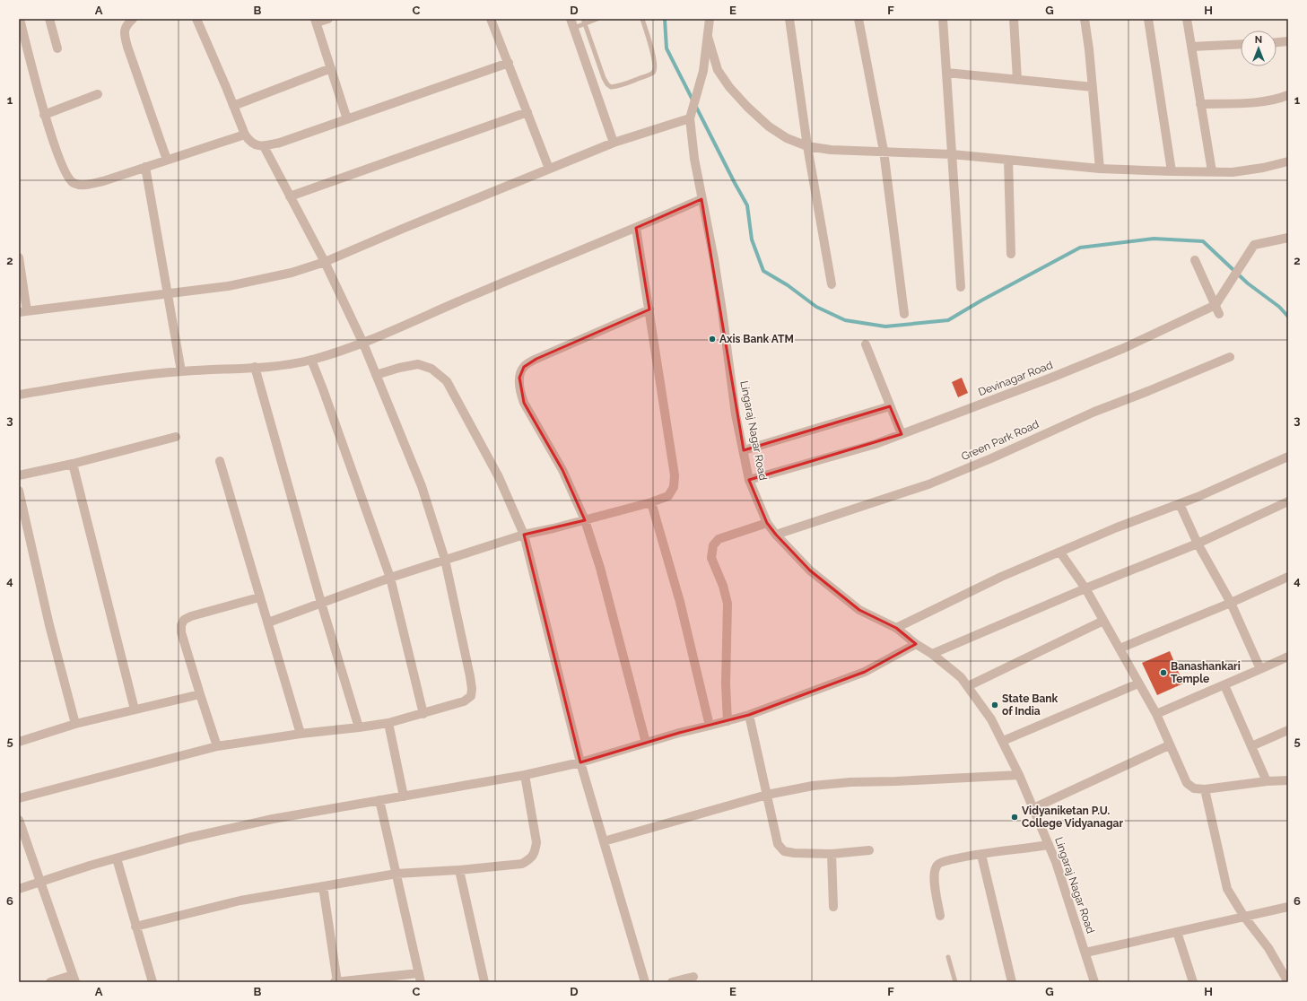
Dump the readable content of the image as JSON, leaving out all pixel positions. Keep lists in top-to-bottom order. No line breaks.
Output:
{"streets":{"street":["Devinagar Road","Lingaraj Nagar Road","Green Park Road"]},"crossings":[["Devinagar Road","Lingaraj Nagar Road"],["Lingaraj Nagar Road","Green Park Road"]],"places":["Axis Bank ATM","Banashankari Temple","State Bank of India","Vidyaniketan P.U. College Vidyanagar"],"north":"top","grid":{"columns":["A","B","C","D","E","F","G","H"],"rows":["1","2","3","4","5","6"]}}
